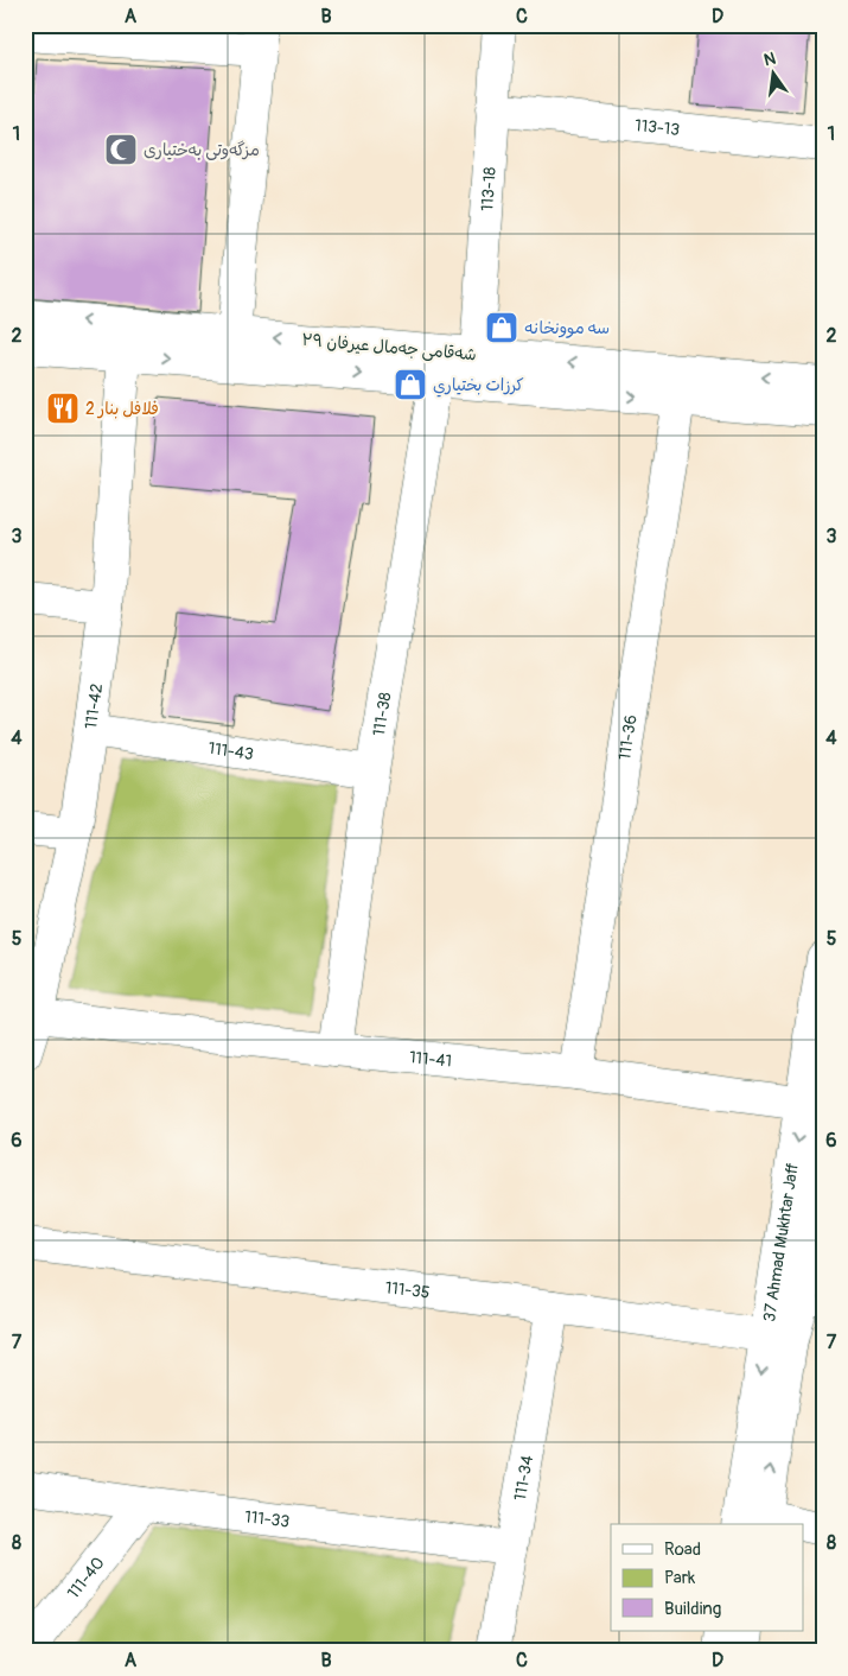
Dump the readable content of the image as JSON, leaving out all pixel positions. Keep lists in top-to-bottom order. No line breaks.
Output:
{"streets":{"street":["113-13","113-18","شەقامی جەمال عیرفان ٣٩","111-42","111-38","111-36","111-43","111-41","37 Ahmad Mukhtar Jaff","111-35","111-34","111-33","111-40"]},"crossings":[["113-13","113-18"],["113-18","شەقامی جەمال عیرفان ٣٩"],["شەقامی جەمال عیرفان ٣٩","111-42"],["شەقامی جەمال عیرفان ٣٩","111-38"],["شەقامی جەمال عیرفان ٣٩","111-36"],["111-42","111-43"],["111-42","111-41"],["111-38","111-43"],["111-38","111-41"],["111-36","111-41"],["111-41","37 Ahmad Mukhtar Jaff"],["37 Ahmad Mukhtar Jaff","111-35"],["111-35","111-34"],["111-34","111-33"],["111-33","111-40"]],"places":{"mosque":["مزگەوتی بەختیاری"],"shop":["سه موونخانه","كرزات بختياري"],"restaurant":["فلافل بنار 2"]},"legend":["Road","Park","Building"],"north":"top","grid":{"columns":["A","B","C","D"],"rows":["1","2","3","4","5","6","7","8"]}}
